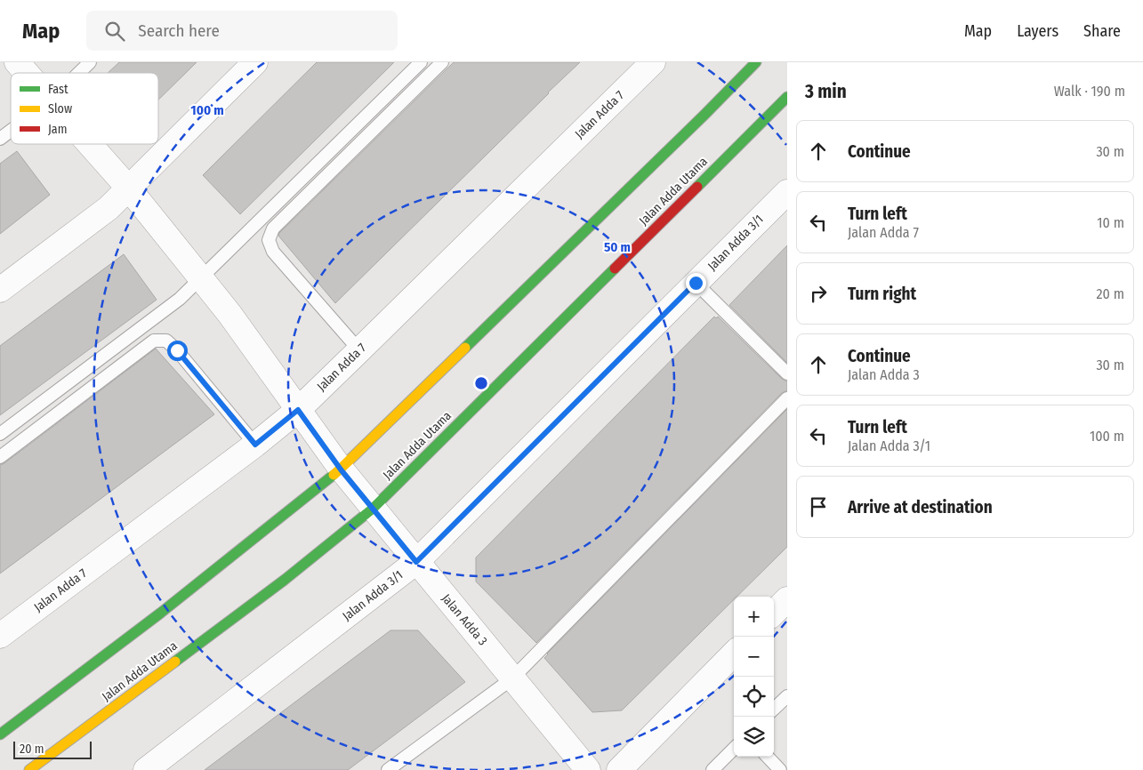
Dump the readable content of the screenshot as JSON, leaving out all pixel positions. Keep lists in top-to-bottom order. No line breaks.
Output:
{"streets":{"main road":["Jalan Adda Utama"],"street":["Jalan Adda 7","Jalan Adda 3/1","Jalan Adda 3"]},"crossings":[["Jalan Adda 7","Jalan Adda 3"],["Jalan Adda Utama","Jalan Adda 3"],["Jalan Adda 3/1","Jalan Adda 3"]],"legend":["Fast","Slow","Jam"],"scale_bar":"20 m","page":{"header":"Map","search":"Search here","nav":["Map","Layers","Share"],"heading":["3 min","Walk · 190 m"],"list":[["Continue","30 m"],["Turn left","Jalan Adda 7","10 m"],["Turn right","20 m"],["Continue","Jalan Adda 3","30 m"],["Turn left","Jalan Adda 3/1","100 m"],"Arrive at destination"],"map_buttons":["+","−"],"scale":"20 m"},"rings":["100 m","50 m"]}
